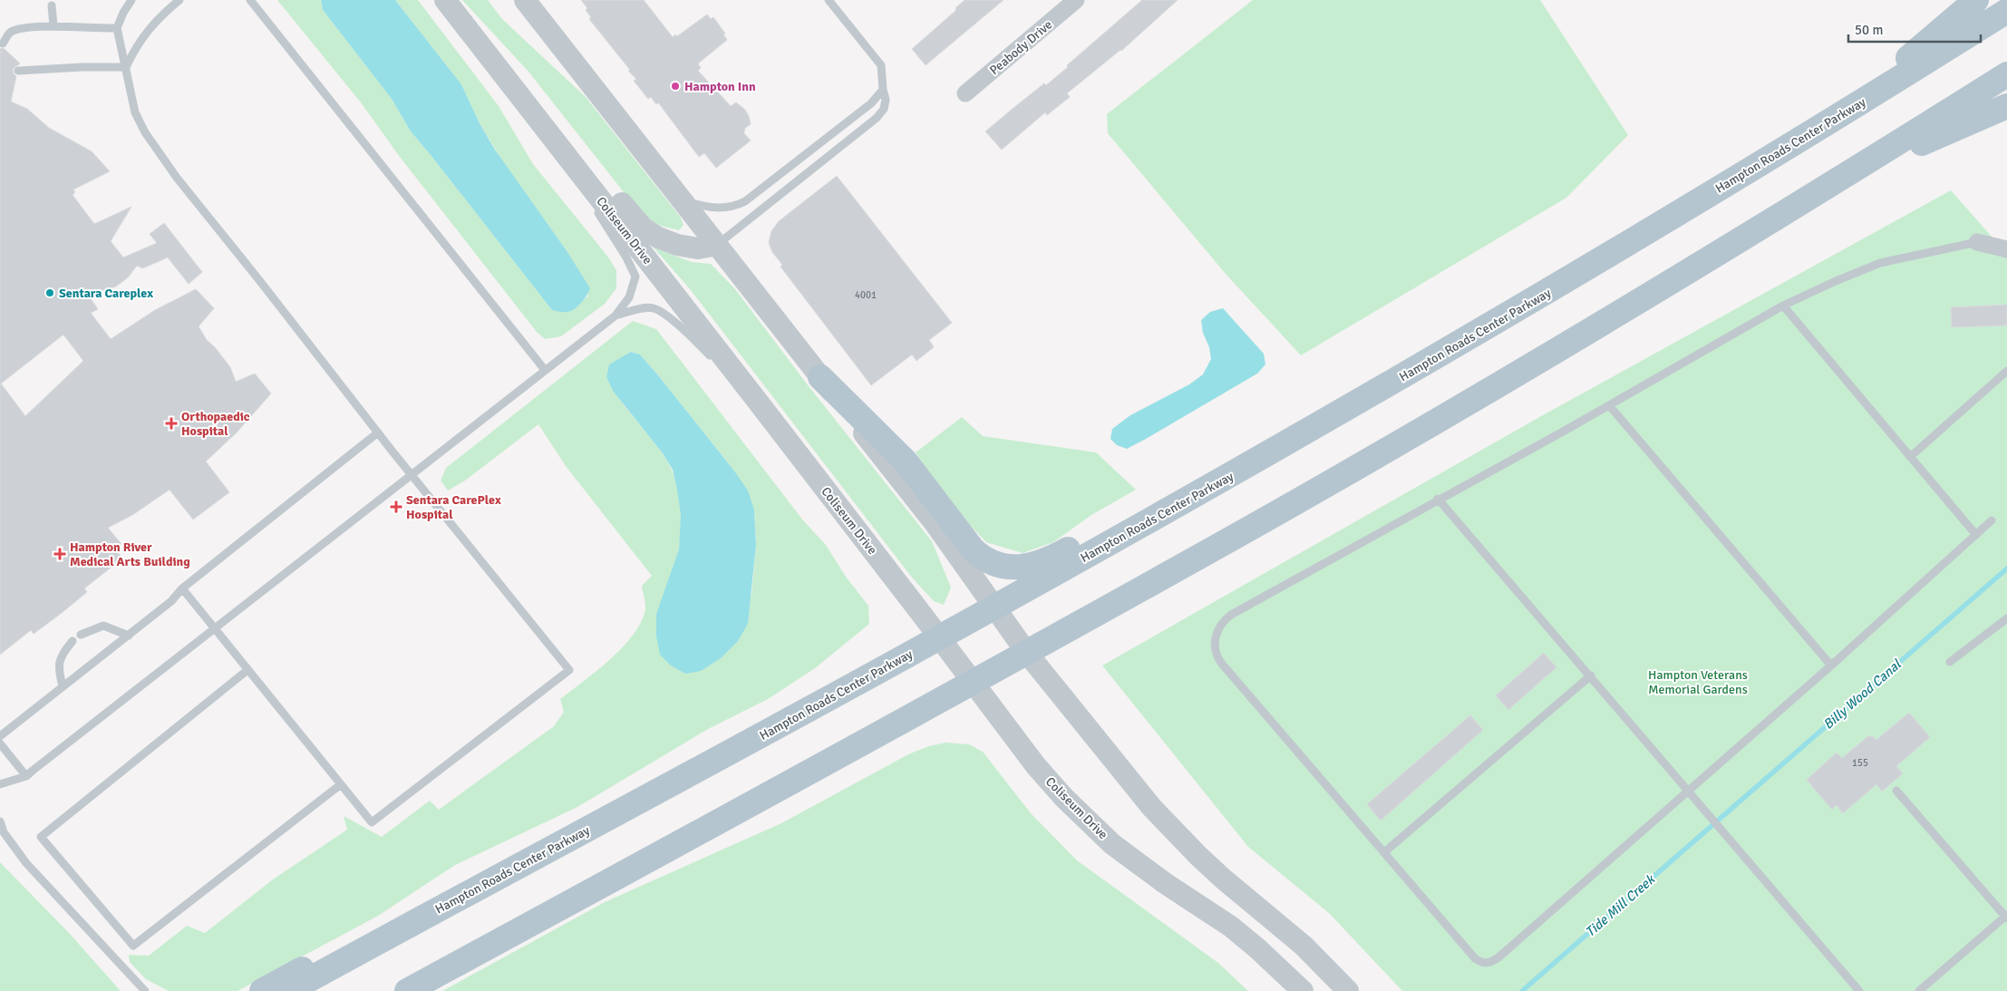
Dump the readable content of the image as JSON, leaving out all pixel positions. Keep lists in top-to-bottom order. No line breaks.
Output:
{"streets":{"main road":["Hampton Roads Center Parkway"],"street":["Peabody Drive","Coliseum Drive"]},"crossings":[["Hampton Roads Center Parkway","Coliseum Drive"]],"water":["Billy Wood Canal","Tide Mill Creek"],"parks":["Hampton Veterans Memorial Gardens"],"places":{"other":["Hampton Inn","Sentara Careplex"],"health":["Orthopaedic Hospital","Sentara CarePlex Hospital","Hampton River Medical Arts Building"]},"house_numbers":["4001","155"],"scale_bar":"50 m"}
